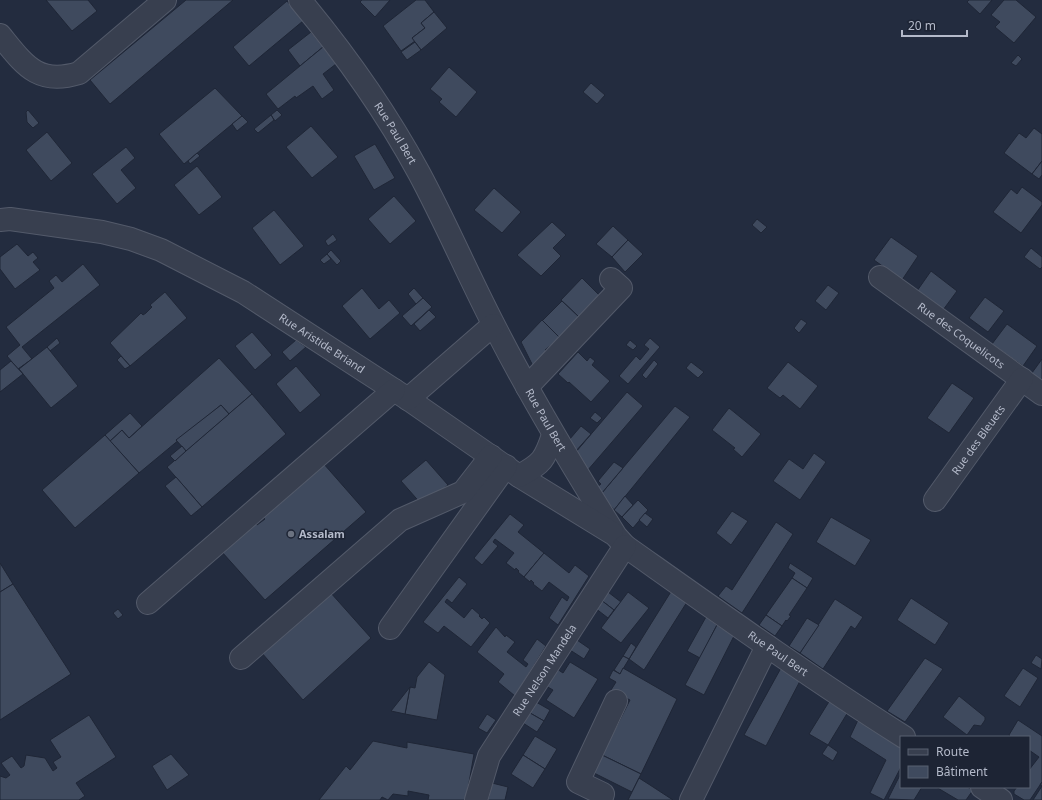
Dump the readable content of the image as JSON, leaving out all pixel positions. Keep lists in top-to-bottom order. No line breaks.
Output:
{"streets":{"street":["Rue Paul Bert","Rue des Coquelicots","Rue Aristide Briand","Rue des Bleuets","Rue Nelson Mandela"]},"crossings":[["Rue Paul Bert","Rue Aristide Briand"],["Rue Paul Bert","Rue Nelson Mandela"],["Rue des Coquelicots","Rue des Bleuets"],["Rue Aristide Briand","Rue Nelson Mandela"]],"places":["Assalam"],"legend":["Route","Bâtiment"],"scale_bar":"20 m"}
